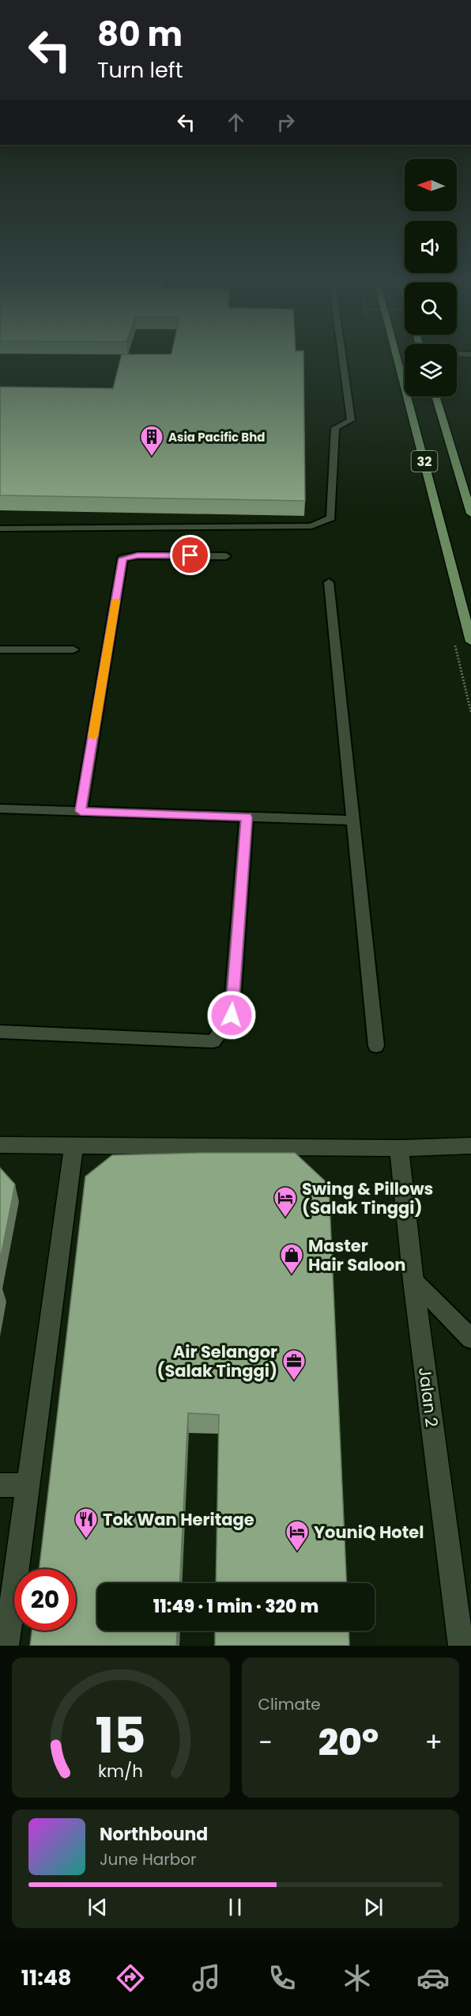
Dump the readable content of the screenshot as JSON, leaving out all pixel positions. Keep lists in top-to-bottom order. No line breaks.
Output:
{"streets":{"main road":["32"],"street":["Jalan 2"]},"places":{"building":["Asia Pacific Bhd"],"hotel":["Swing & Pillows (Salak Tinggi)","YouniQ Hotel"],"shop":["Master Hair Saloon"],"office":["Air Selangor (Salak Tinggi)"],"restaurant":["Tok Wan Heritage"]},"north":"left","page":{"turn":["80 m","Turn left"],"limit":"20","trip":"11:49 · 1 min · 320 m","tile":"Climate","heat":["−","20°","+"],"song":["Northbound","June Harbor"],"tabs":"11:48","gauge":["15","km/h"]}}
